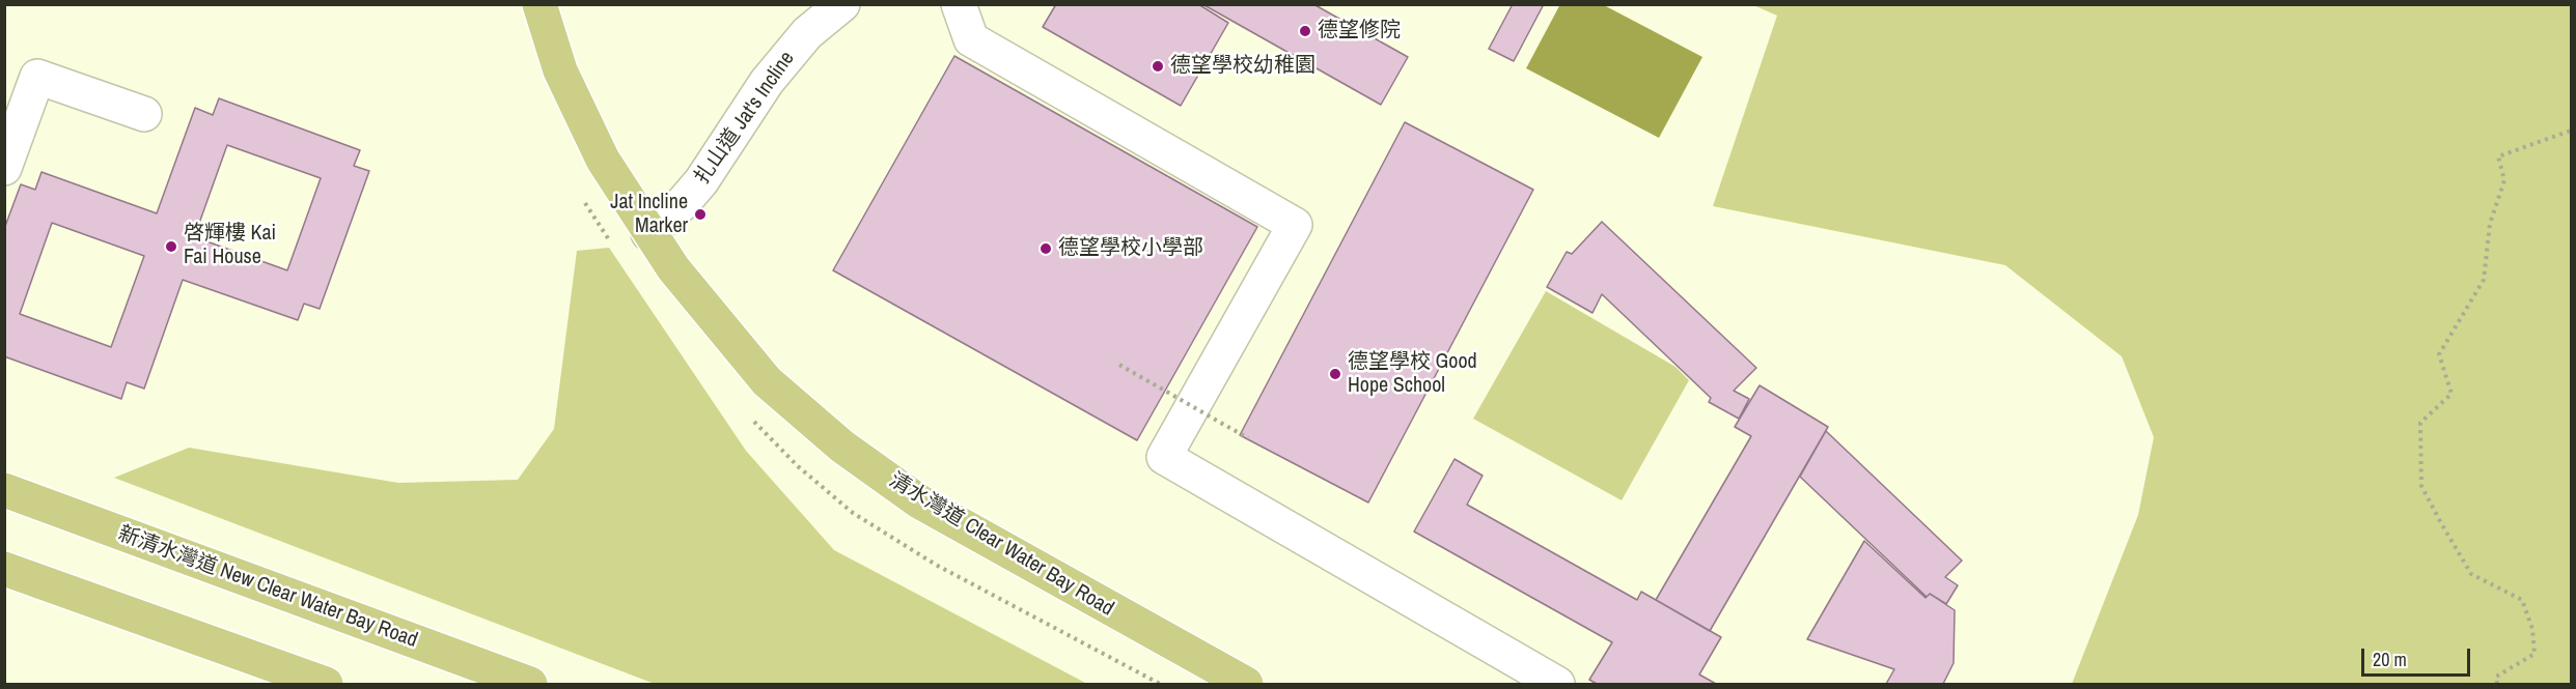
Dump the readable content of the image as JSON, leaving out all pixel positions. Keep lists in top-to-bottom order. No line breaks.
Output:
{"streets":{"main road":["清水灣道 Clear Water Bay Road","新清水灣道 New Clear Water Bay Road"],"street":["扎山道 Jat's Incline"]},"crossings":[["扎山道 Jat's Incline","清水灣道 Clear Water Bay Road"]],"places":["德望修院","德望學校幼稚園","Jat Incline Marker","啓輝樓 Kai Fai House","德望學校小學部","德望學校 Good Hope School"],"scale_bar":"20 m"}
